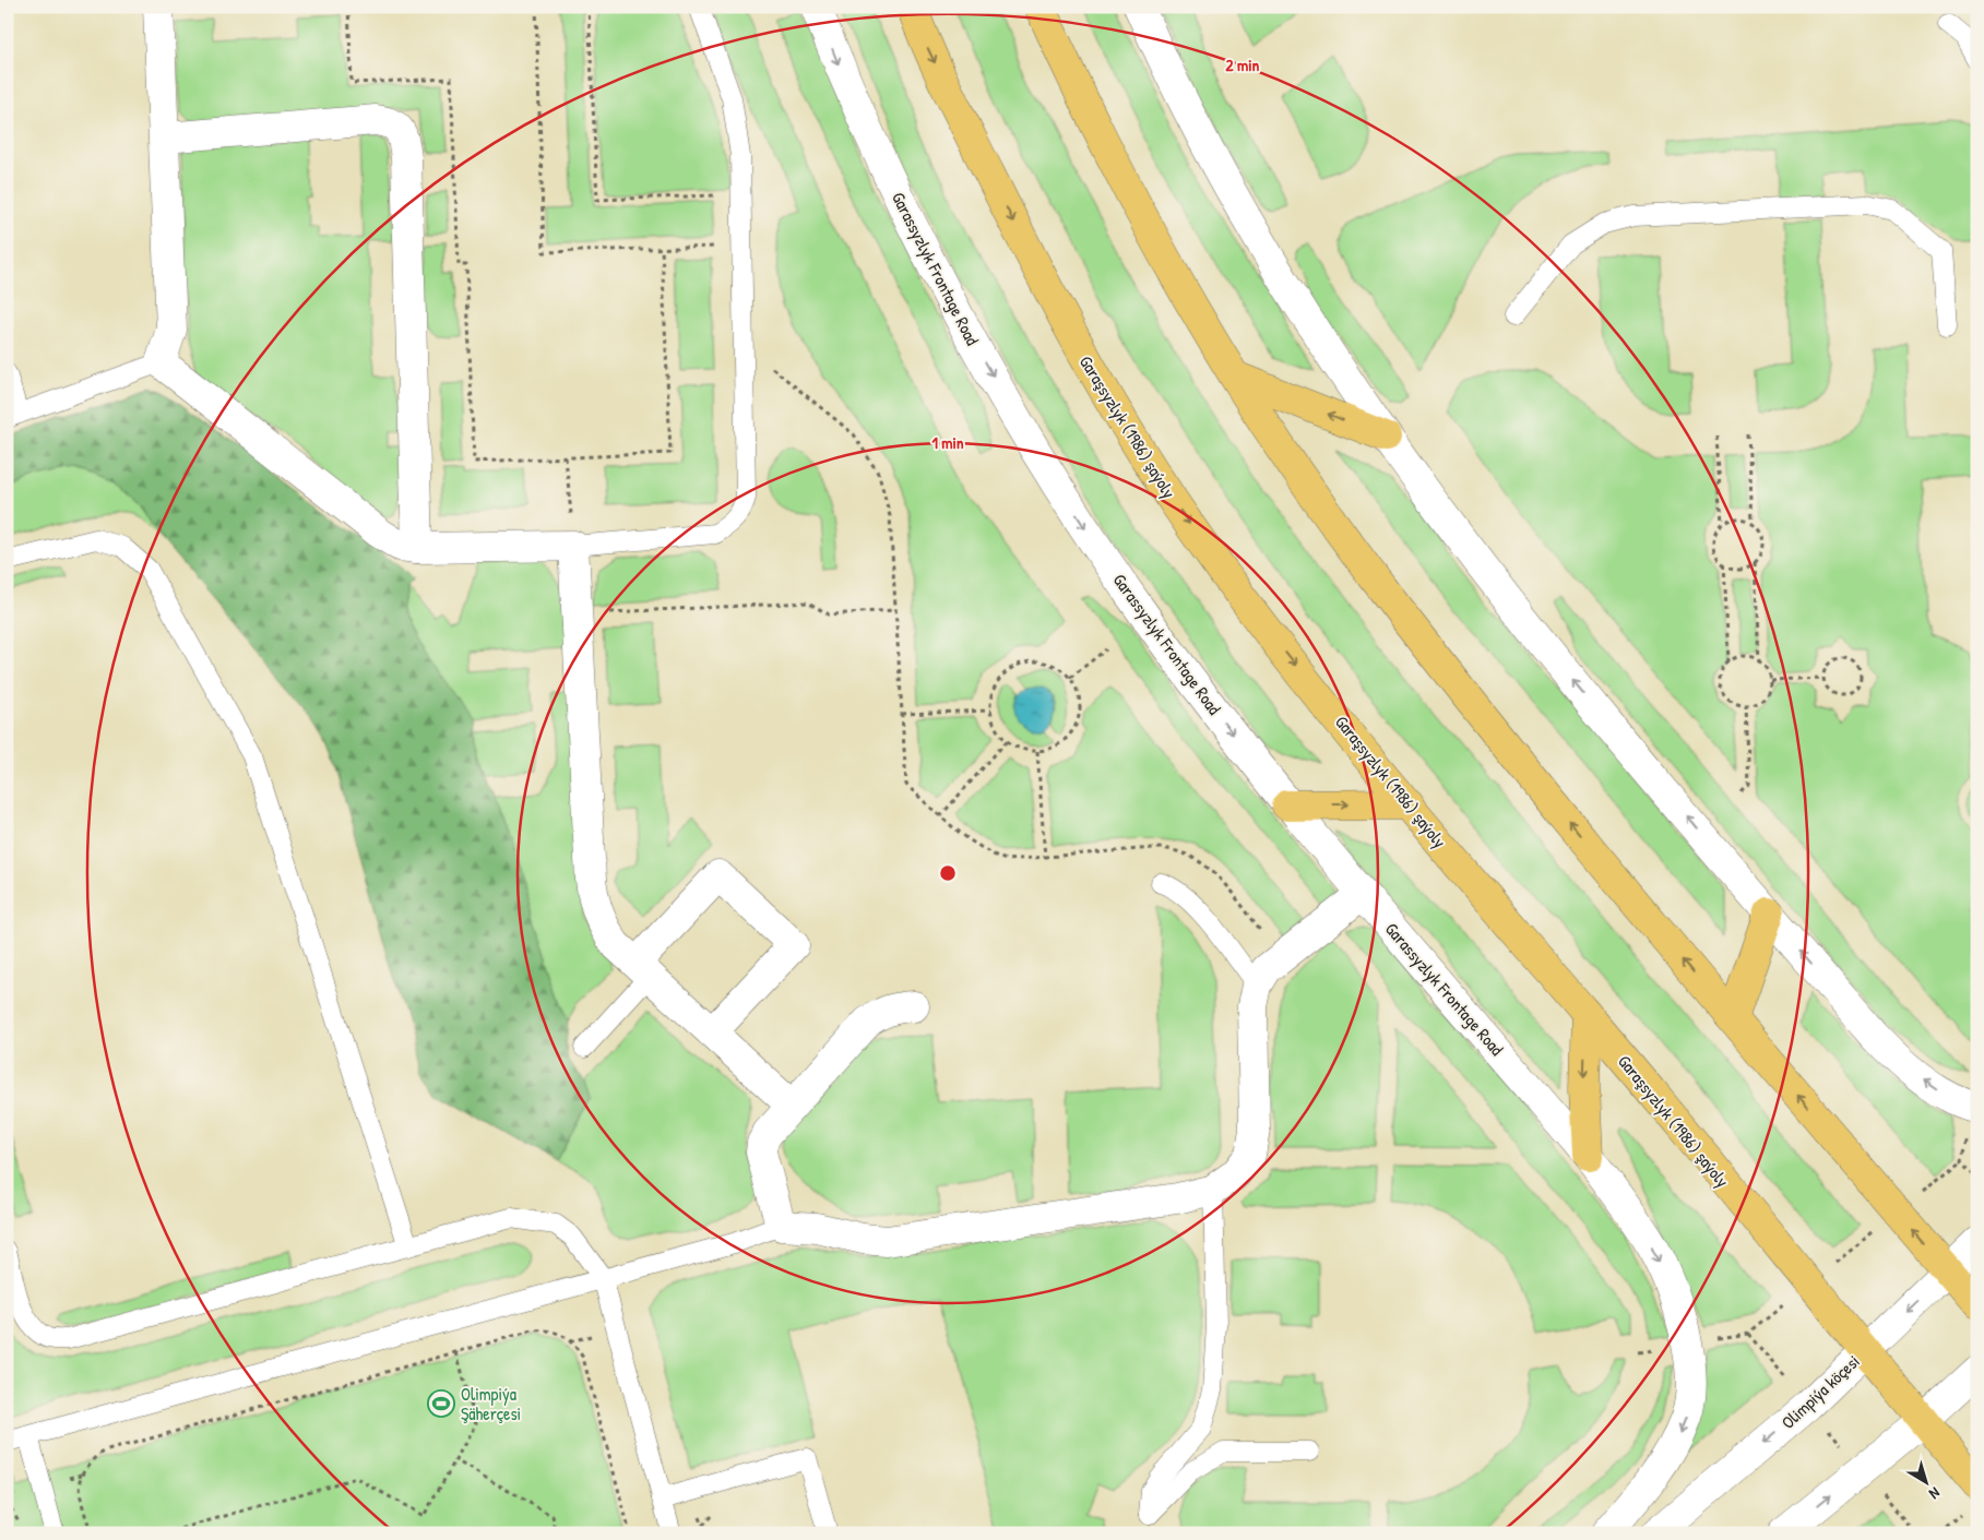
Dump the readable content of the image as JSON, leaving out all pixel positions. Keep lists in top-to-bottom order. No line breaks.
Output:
{"streets":{"main road":["Garaşsyzlyk (1986) şaýoly"],"street":["Garassyzlyk Frontage Road","Olimpiýa köçesi"]},"crossings":[["Garaşsyzlyk (1986) şaýoly","Olimpiýa köçesi"]],"one_way":["Garassyzlyk Frontage Road"],"places":{"sports":["Olimpiýa Şäherçesi"]},"north":"bottom right","rings":["2 min","1 min"]}
